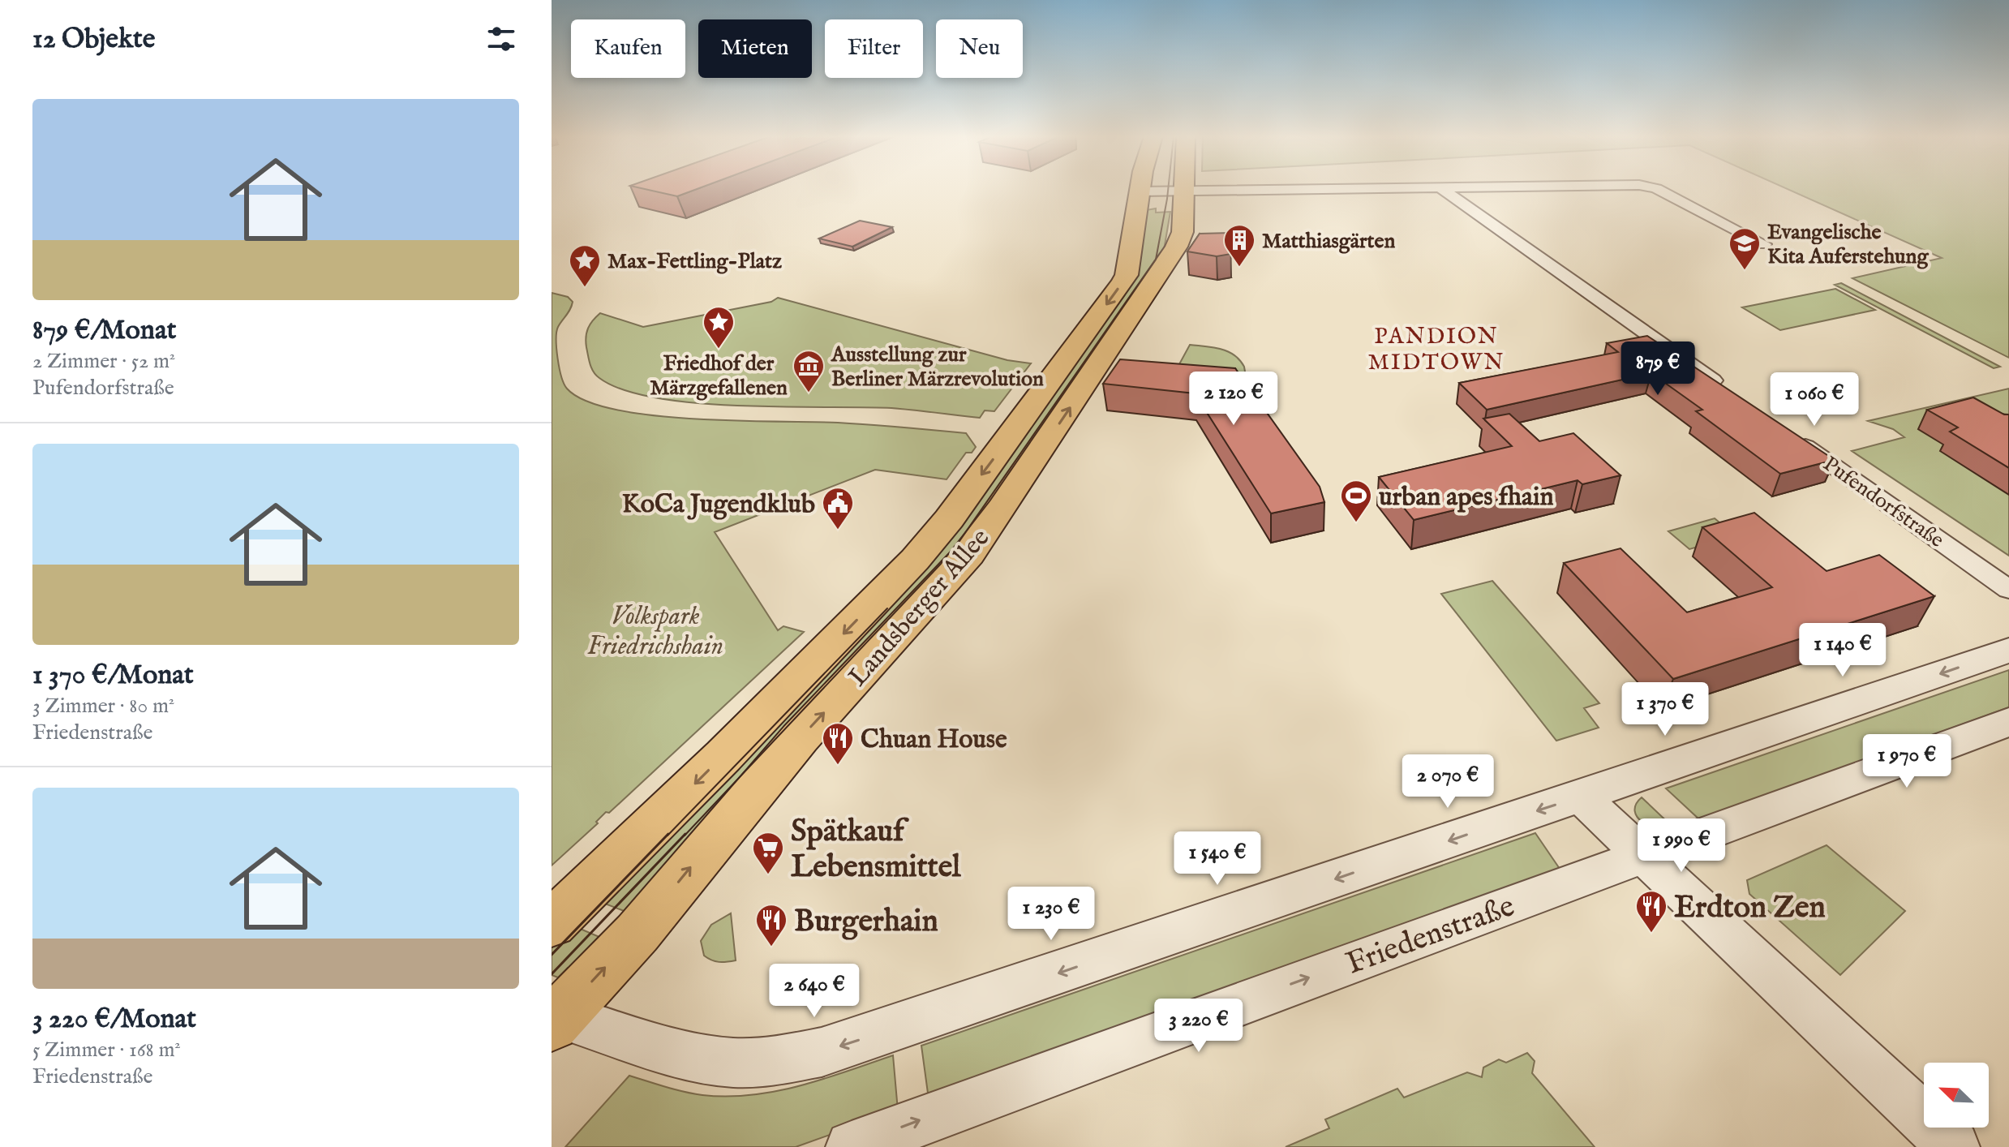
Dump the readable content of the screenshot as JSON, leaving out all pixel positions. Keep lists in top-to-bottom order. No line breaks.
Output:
{"streets":{"main road":["Landsberger Allee"],"street":["Pufendorfstraße","Friedenstraße"]},"districts":["PANDION MIDTOWN"],"parks":["Volkspark Friedrichshain"],"places":{"building":["Matthiasgärten"],"school or university":["Evangelische Kita Auferstehung"],"place":["Max-Fettling-Platz","Friedhof der Märzgefallenen"],"museum":["Ausstellung zur Berliner Märzrevolution"],"sports":["urban apes fhain"],"public building":["KoCa Jugendklub"],"restaurant":["Chuan House","Erdton Zen","Burgerhain"],"supermarket":["Spätkauf Lebensmittel"]},"north":"top left","page":{"heading":"12 Objekte","chip":["Kaufen","Mieten","Filter","Neu"],"list":[{"name":"879 €/Monat","note":"2 Zimmer · 52 m² · Pufendorfstraße"},{"name":"1 370 €/Monat","note":"3 Zimmer · 80 m² · Friedenstraße"},{"name":"3 220 €/Monat","note":"5 Zimmer · 168 m² · Friedenstraße"}],"price":["879 €","2 120 €","1 060 €","1 140 €","1 370 €","1 970 €","2 070 €","1 990 €","1 540 €","1 230 €","2 640 €","3 220 €"]}}
